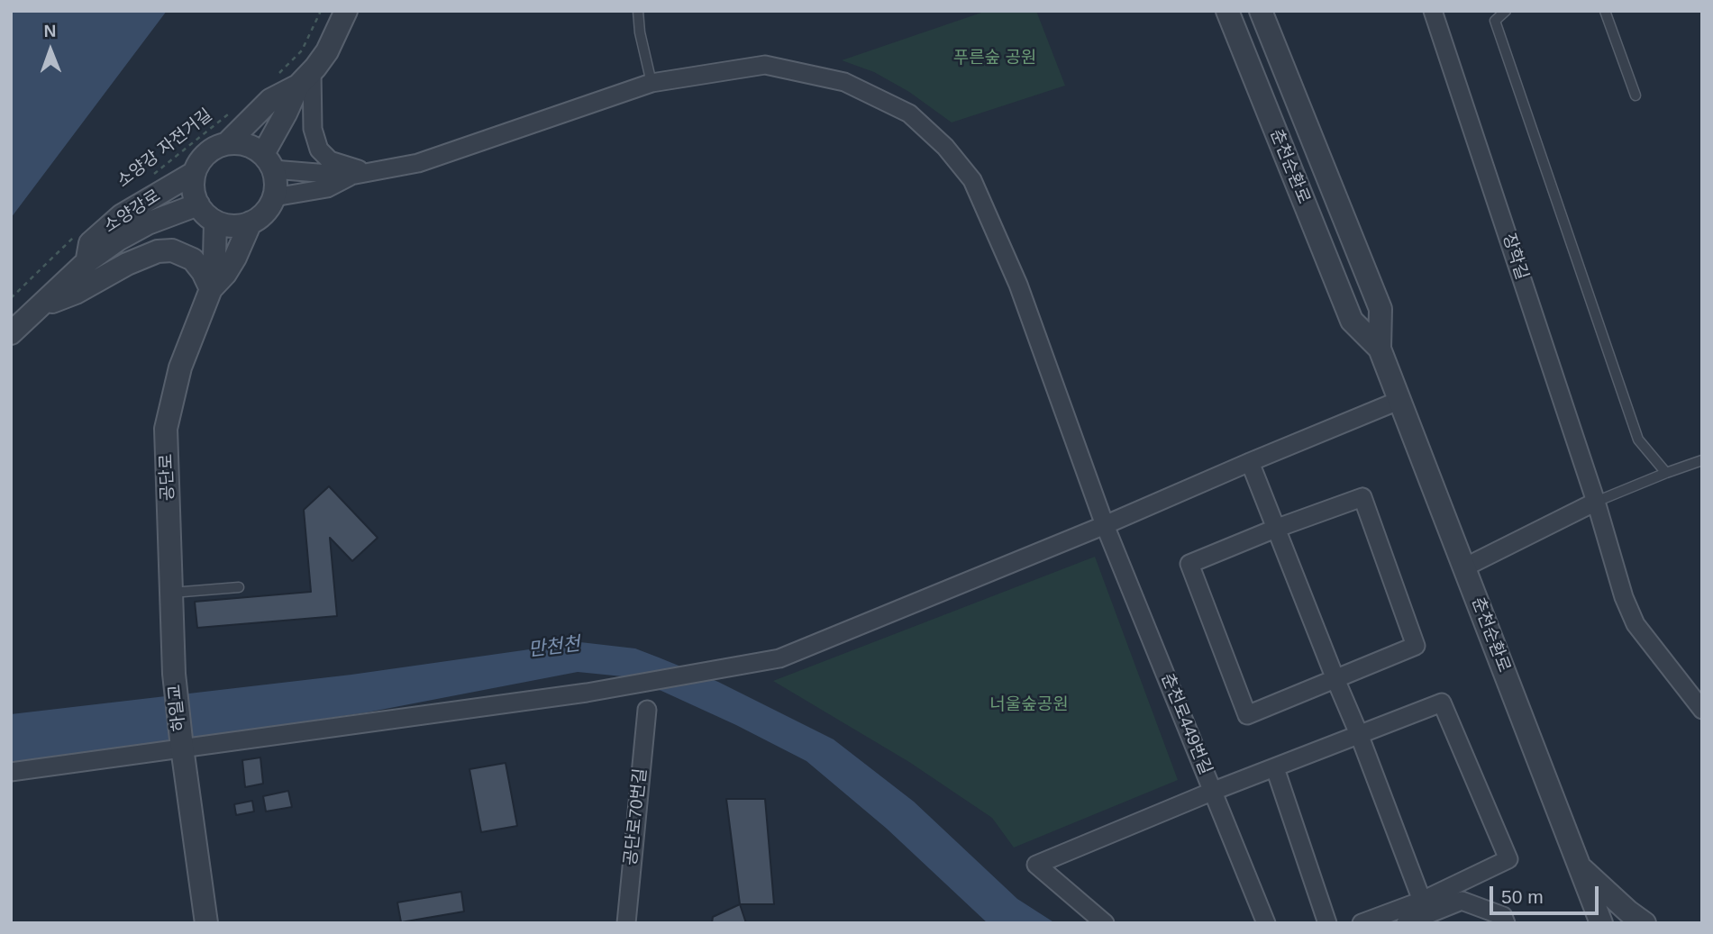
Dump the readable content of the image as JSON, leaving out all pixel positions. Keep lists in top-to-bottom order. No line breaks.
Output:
{"streets":{"street":["춘천순환로","소양강로","장학길","공단로","하일교","춘천로449번길","공단로70번길"],"path":["소양강 자전거길"]},"crossings":[["소양강로","공단로"],["공단로","하일교"]],"water":["만천천"],"parks":["푸른숲 공원","너울숲공원"],"scale_bar":"50 m","north":"top"}
